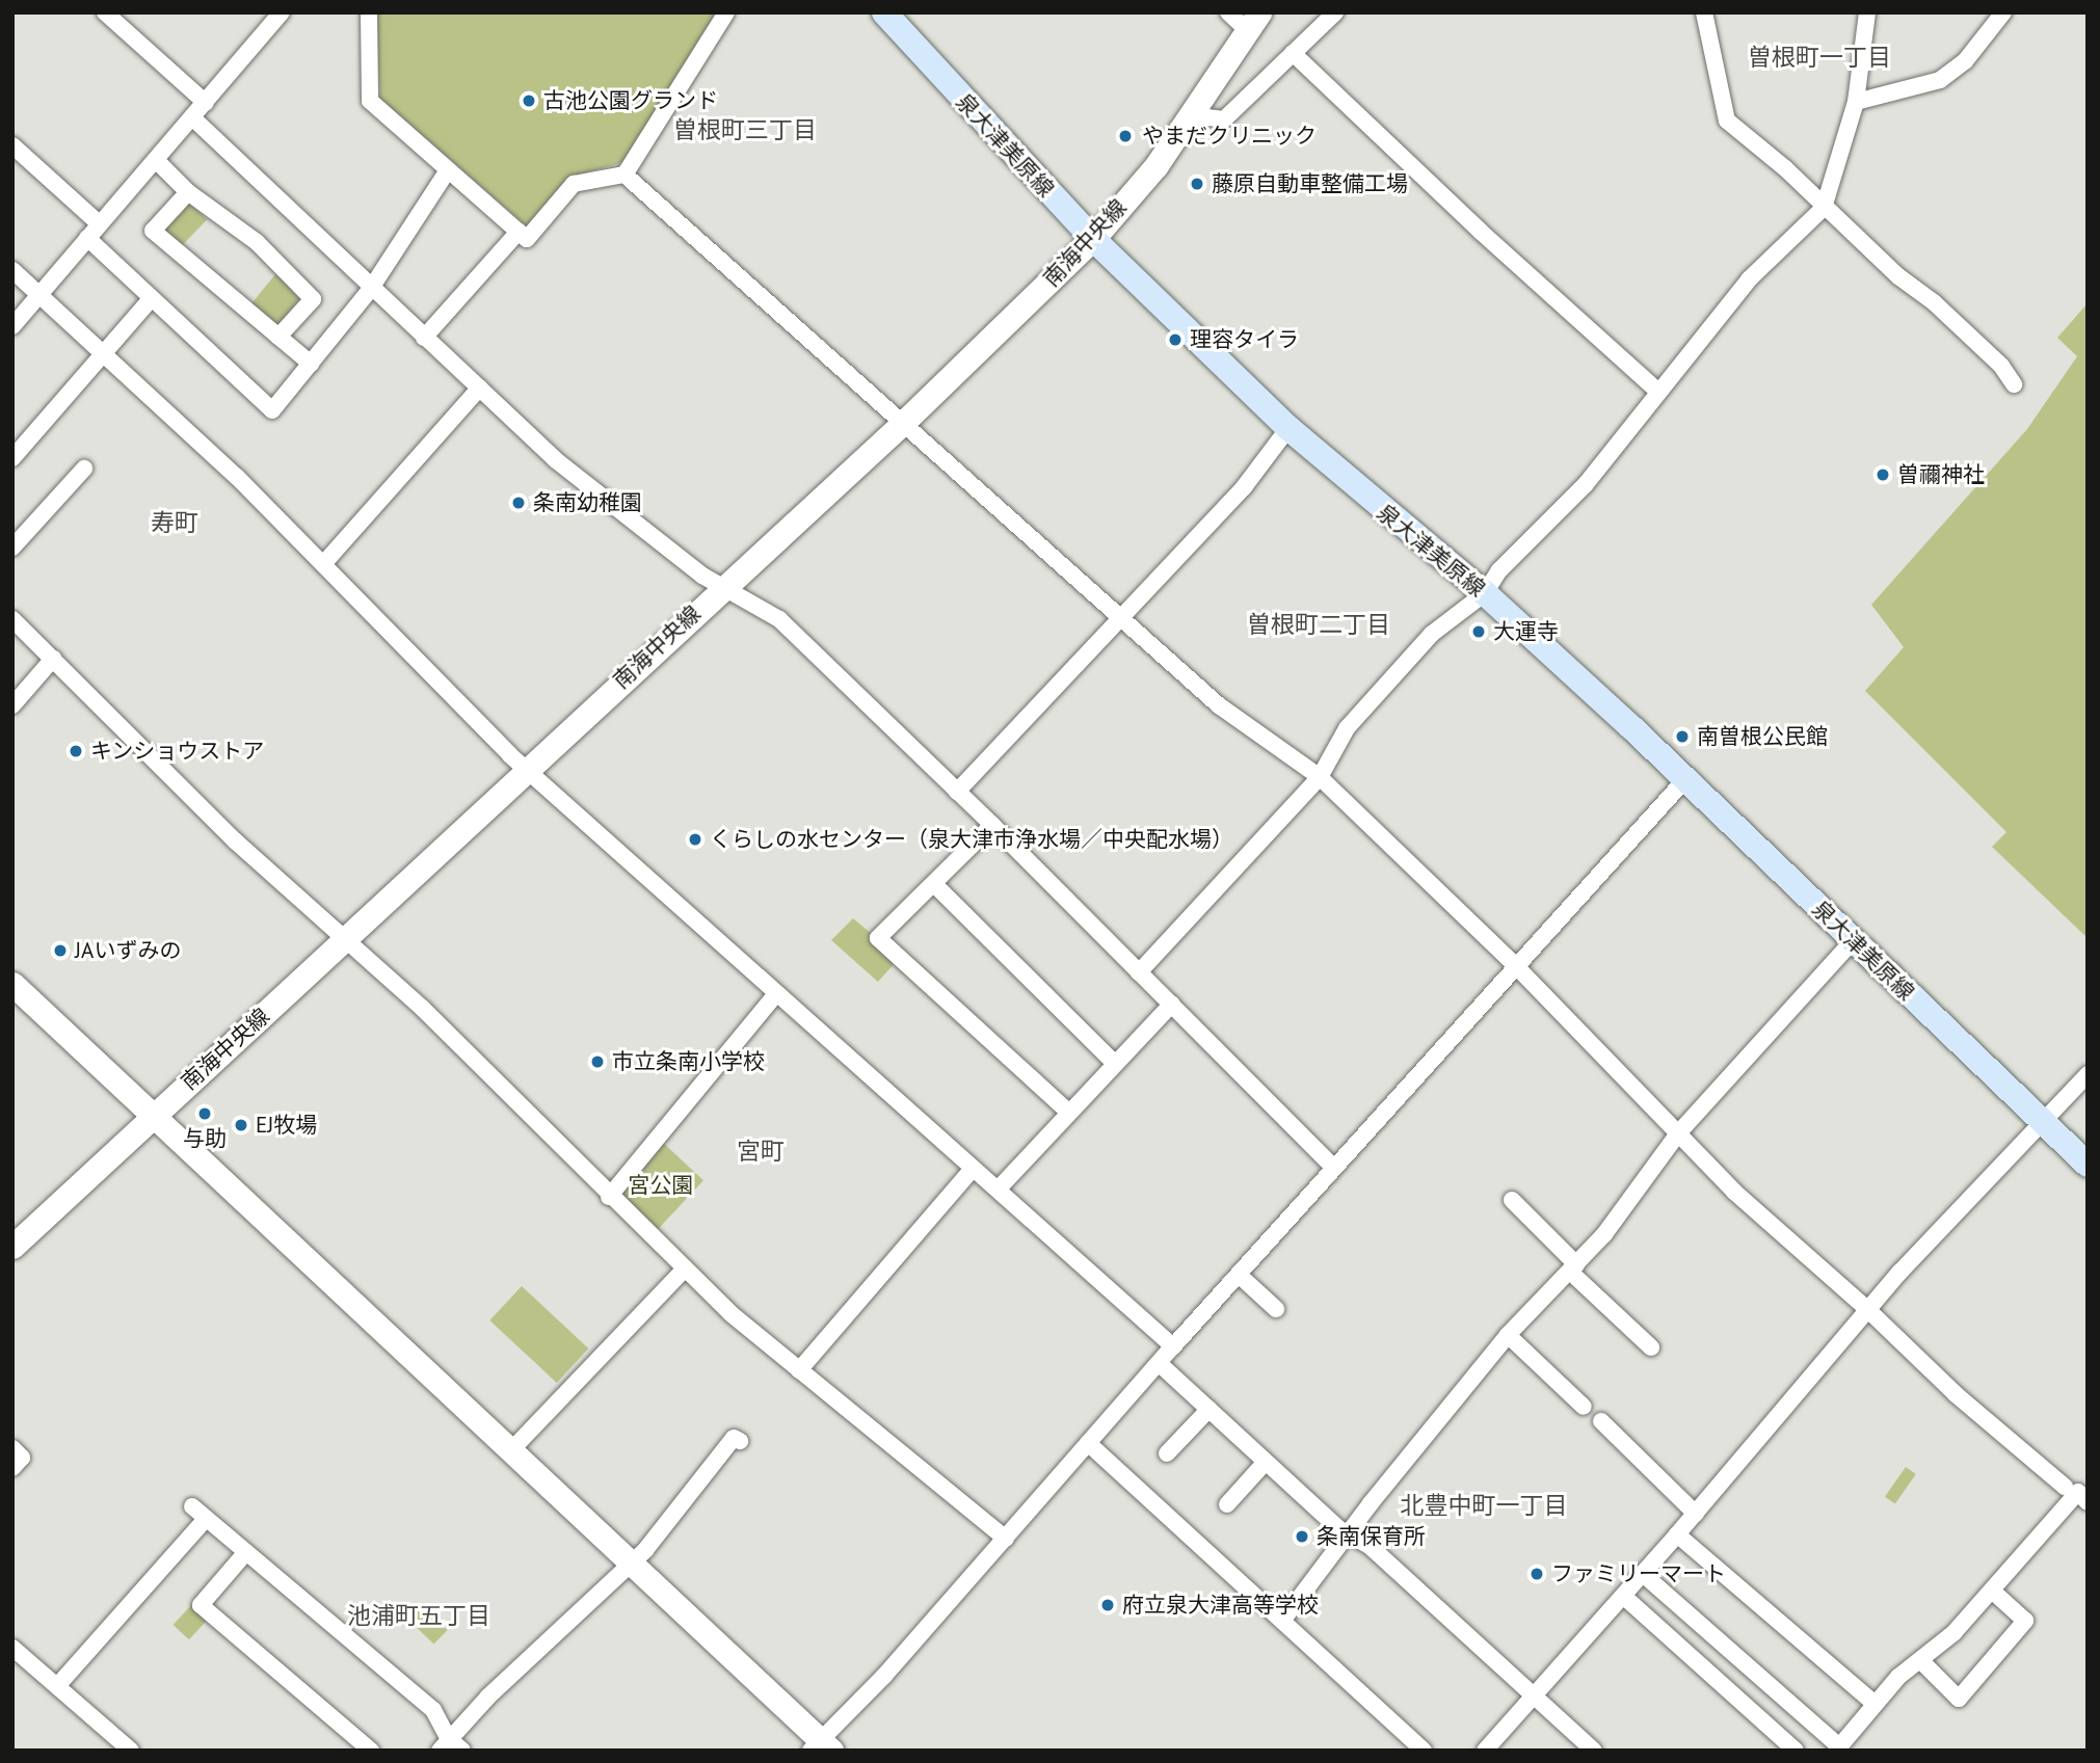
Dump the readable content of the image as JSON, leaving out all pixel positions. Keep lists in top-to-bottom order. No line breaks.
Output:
{"streets":{"main road":["泉大津美原線"],"street":["南海中央線"]},"crossings":[["泉大津美原線","南海中央線"]],"districts":["曽根町一丁目","曽根町三丁目","寿町","曽根町二丁目","宮町","北豊中町一丁目","池浦町五丁目"],"parks":["宮公園"],"places":["古池公園グランド","やまだクリニック","藤原自動車整備工場","理容タイラ","曽禰神社","条南幼稚園","大運寺","南曽根公民館","キンショウストア","くらしの水センター（泉大津市浄水場／中央配水場）","JAいずみの","市立条南小学校","与助","EJ牧場","条南保育所","ファミリーマート","府立泉大津高等学校"]}
